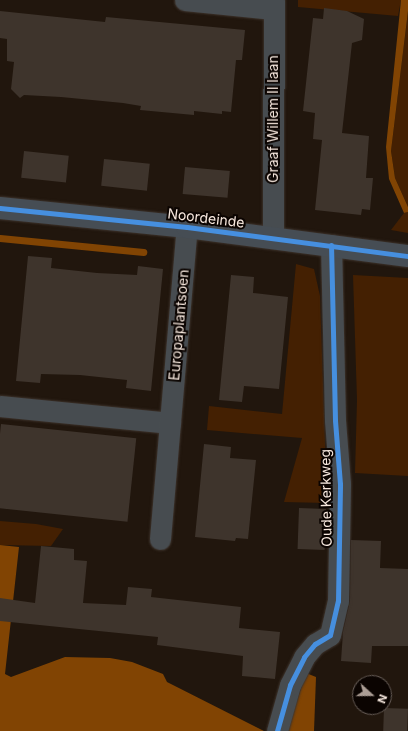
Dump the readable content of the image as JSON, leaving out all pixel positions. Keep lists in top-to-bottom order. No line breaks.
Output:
{"streets":{"street":["Graaf Willem II laan","Noordeinde","Europaplantsoen","Oude Kerkweg"]},"crossings":[["Graaf Willem II laan","Noordeinde"],["Noordeinde","Europaplantsoen"],["Noordeinde","Oude Kerkweg"]],"north":"right"}
